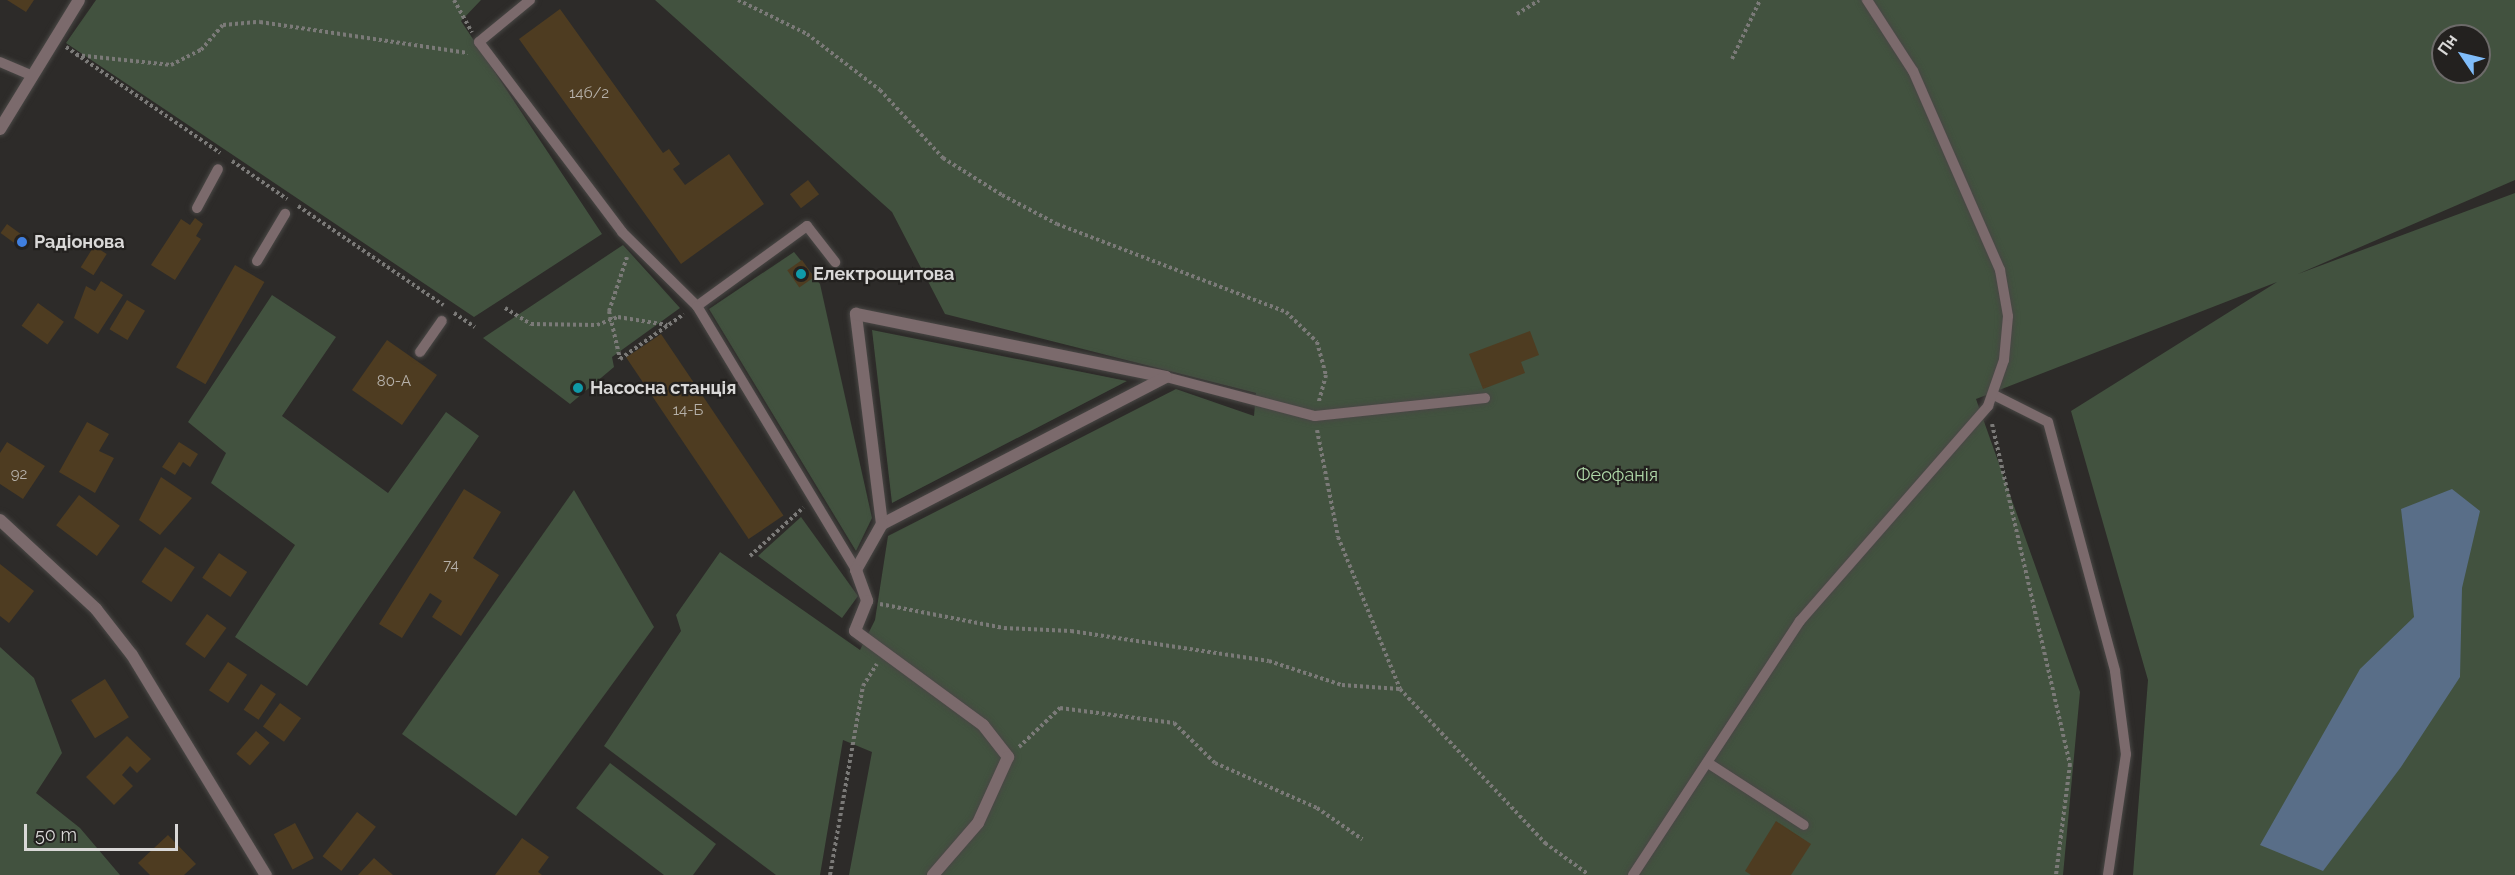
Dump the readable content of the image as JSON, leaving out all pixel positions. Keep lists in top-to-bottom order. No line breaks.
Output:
{"parks":["Феофанія"],"places":["Радіонова","Електрощитова","Насосна станція"],"house_numbers":["14б/2","80-А","14-Б","92","74"],"scale_bar":"50 m","north":"top left"}
